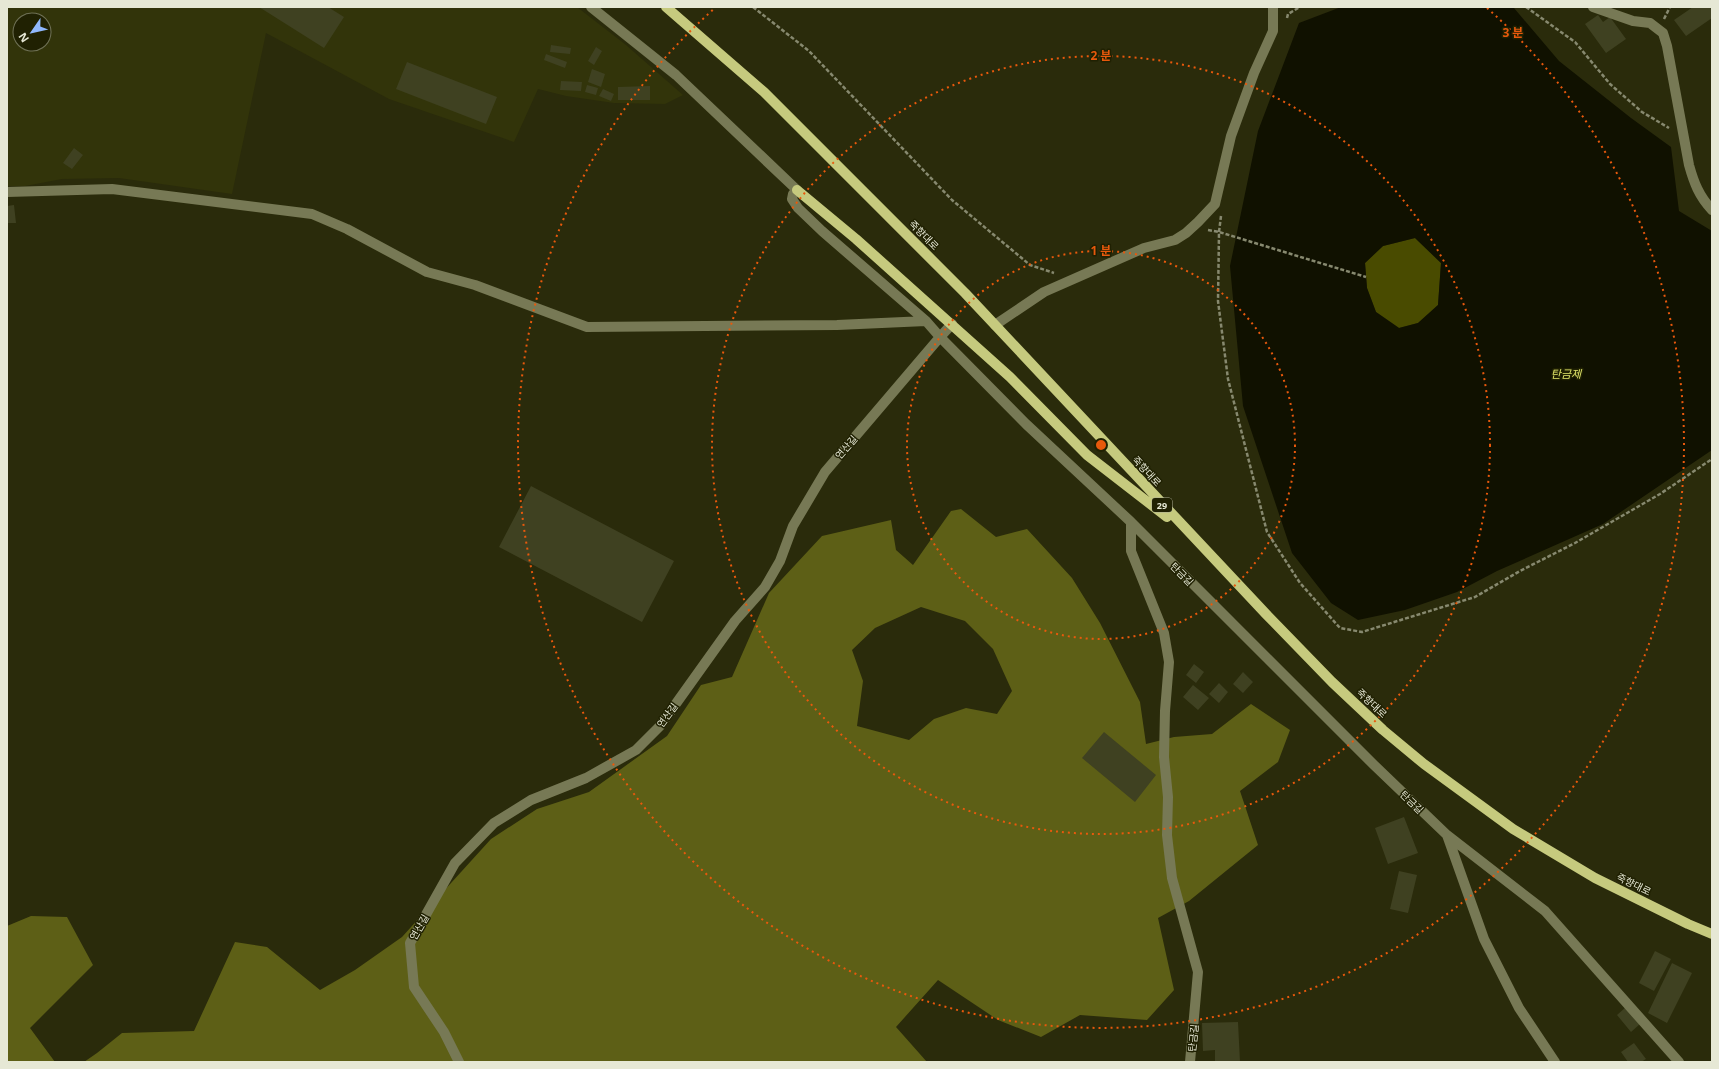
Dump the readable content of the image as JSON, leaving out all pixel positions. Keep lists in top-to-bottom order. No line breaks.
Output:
{"streets":{"main road":["죽향대로","29"],"street":["연산길","탄금길"]},"water":["탄금제"],"north":"bottom left","rings":["3 분","2 분","1 분"]}
